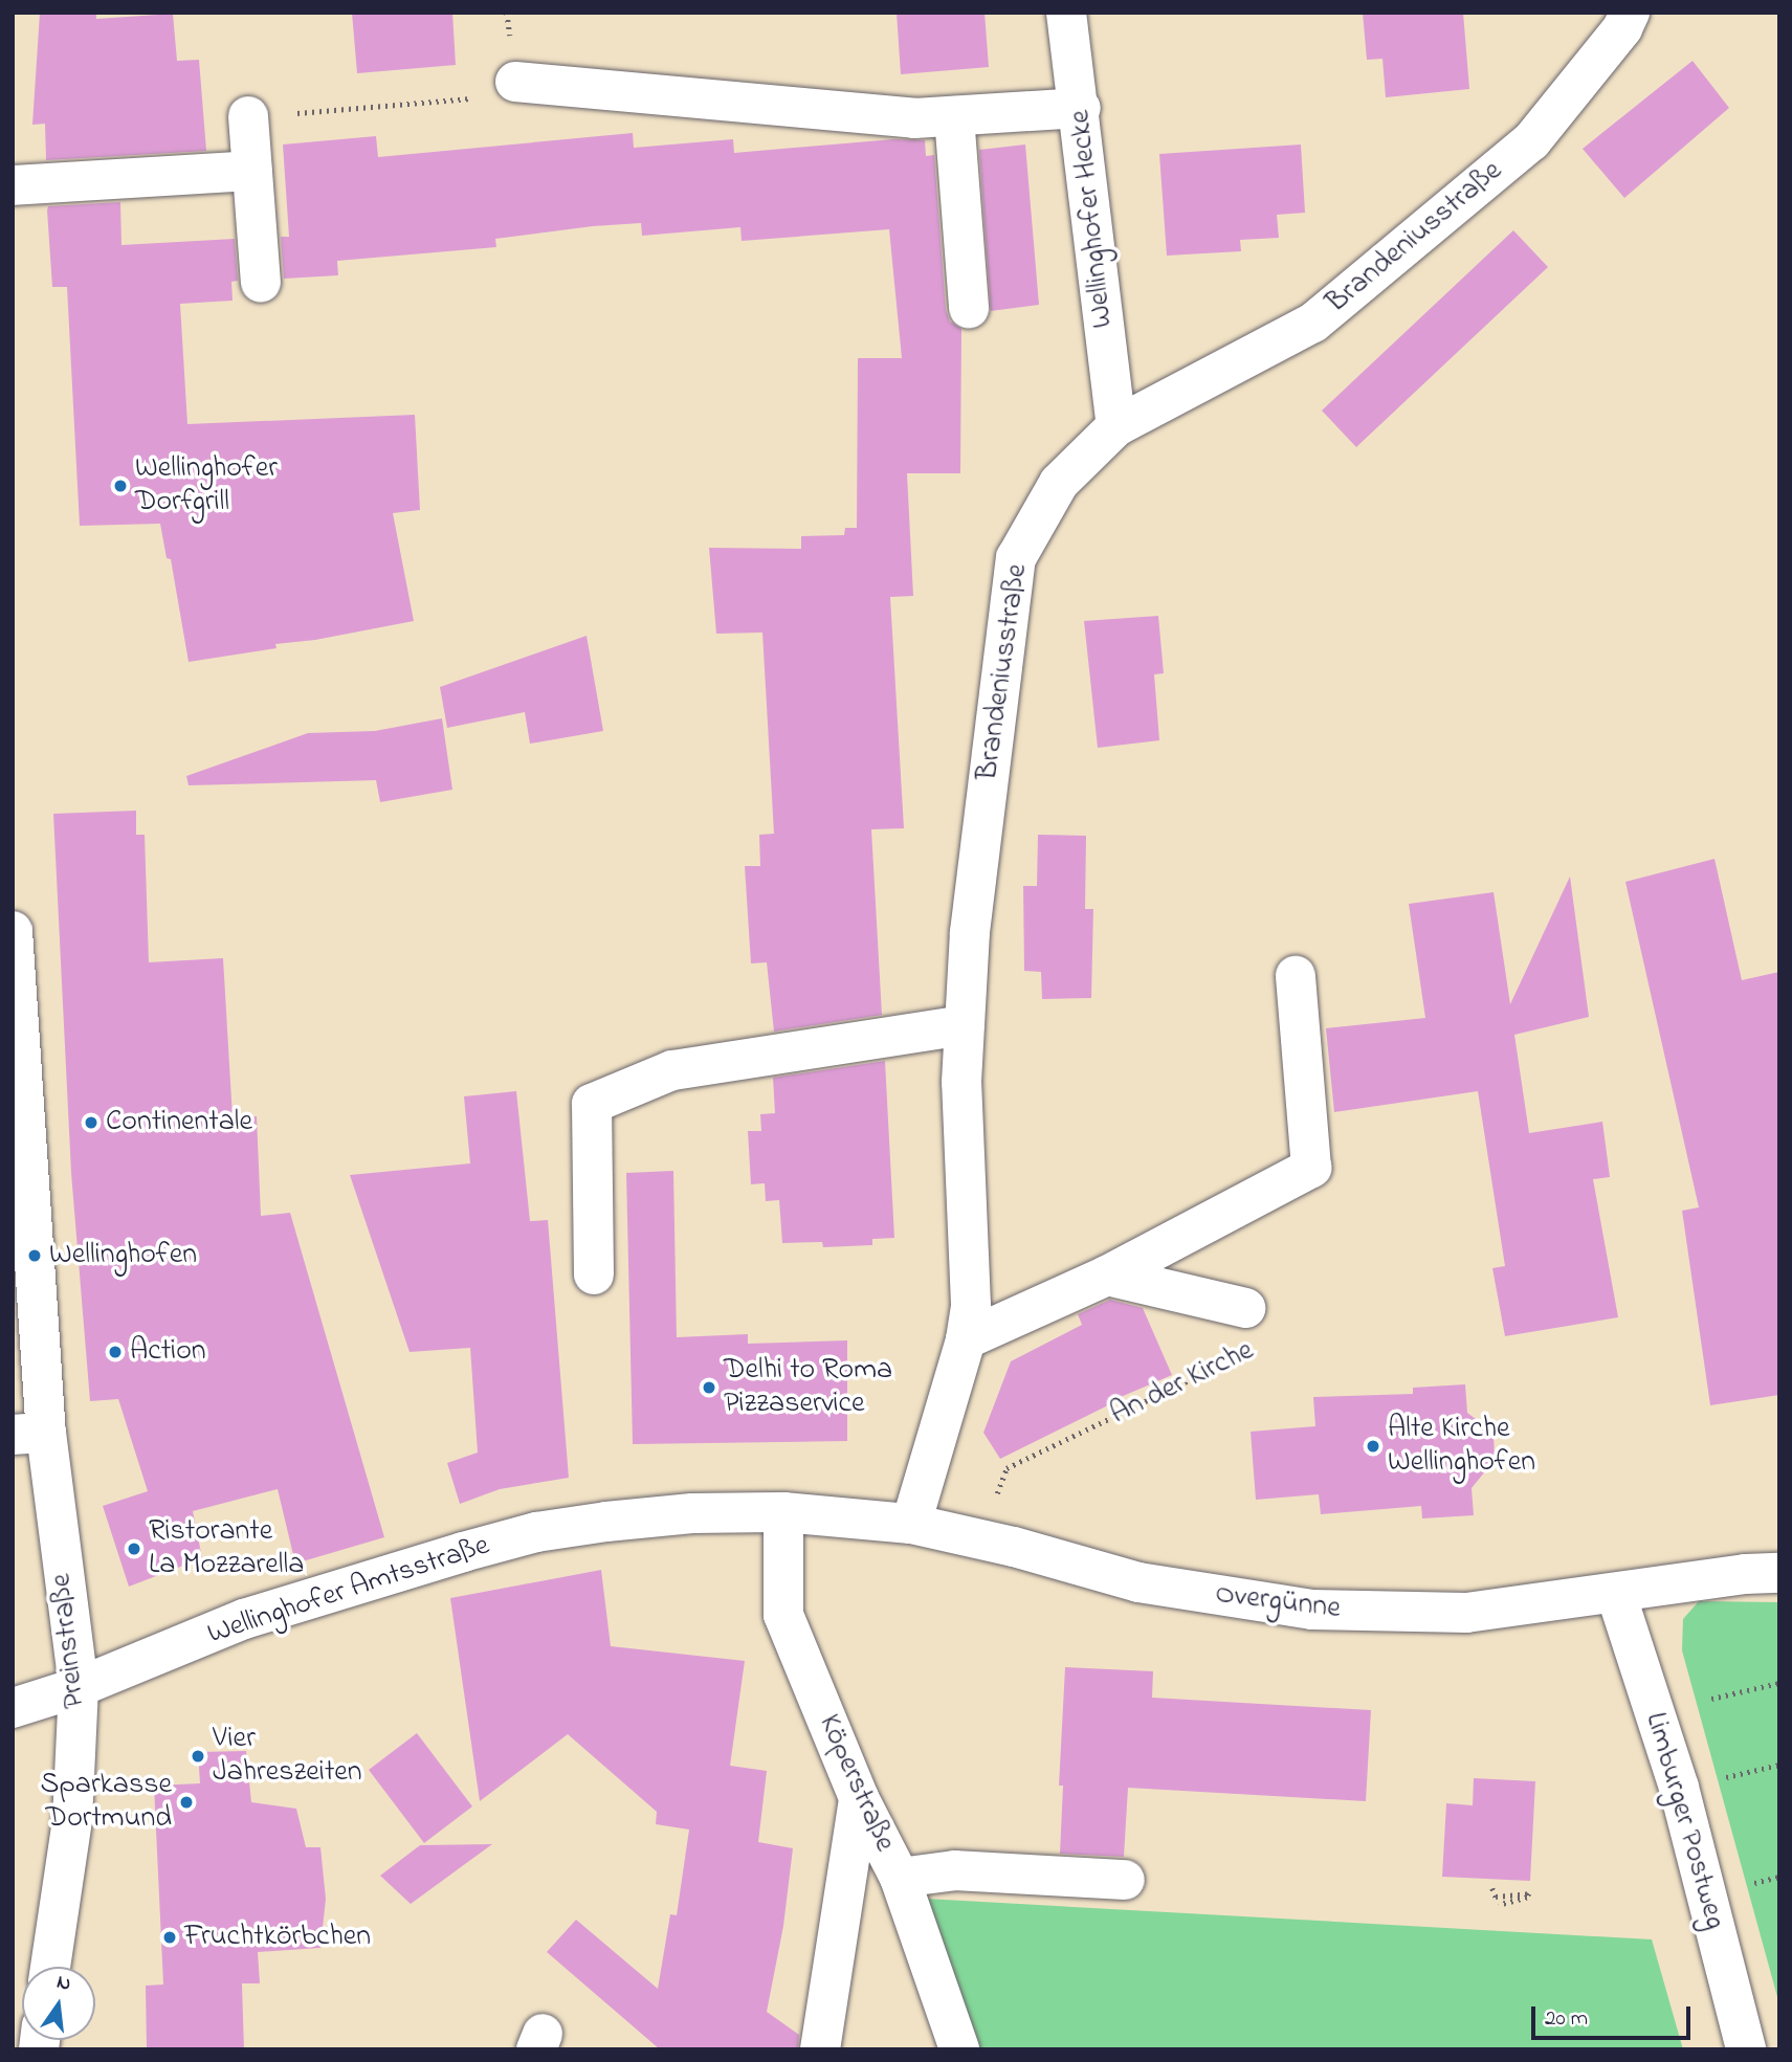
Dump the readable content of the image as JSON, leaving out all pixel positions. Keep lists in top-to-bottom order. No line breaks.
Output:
{"streets":{"street":["Wellinghofer Hecke","Brandeniusstraße","An der Kirche","Wellinghofer Amtsstraße","Overgünne","Preinstraße","Köperstraße","Limburger Postweg"]},"crossings":[["Wellinghofer Hecke","Brandeniusstraße"],["Brandeniusstraße","Overgünne"],["Wellinghofer Amtsstraße","Overgünne"],["Wellinghofer Amtsstraße","Preinstraße"],["Wellinghofer Amtsstraße","Köperstraße"],["Overgünne","Köperstraße"],["Overgünne","Limburger Postweg"]],"places":["Wellinghofer Dorfgrill","Continentale","Wellinghofen","Action","Delhi to Roma Pizzaservice","Alte Kirche Wellinghofen","Ristorante La Mozzarella","Vier Jahreszeiten","Sparkasse Dortmund","Fruchtkörbchen"],"scale_bar":"20 m","north":"top"}
